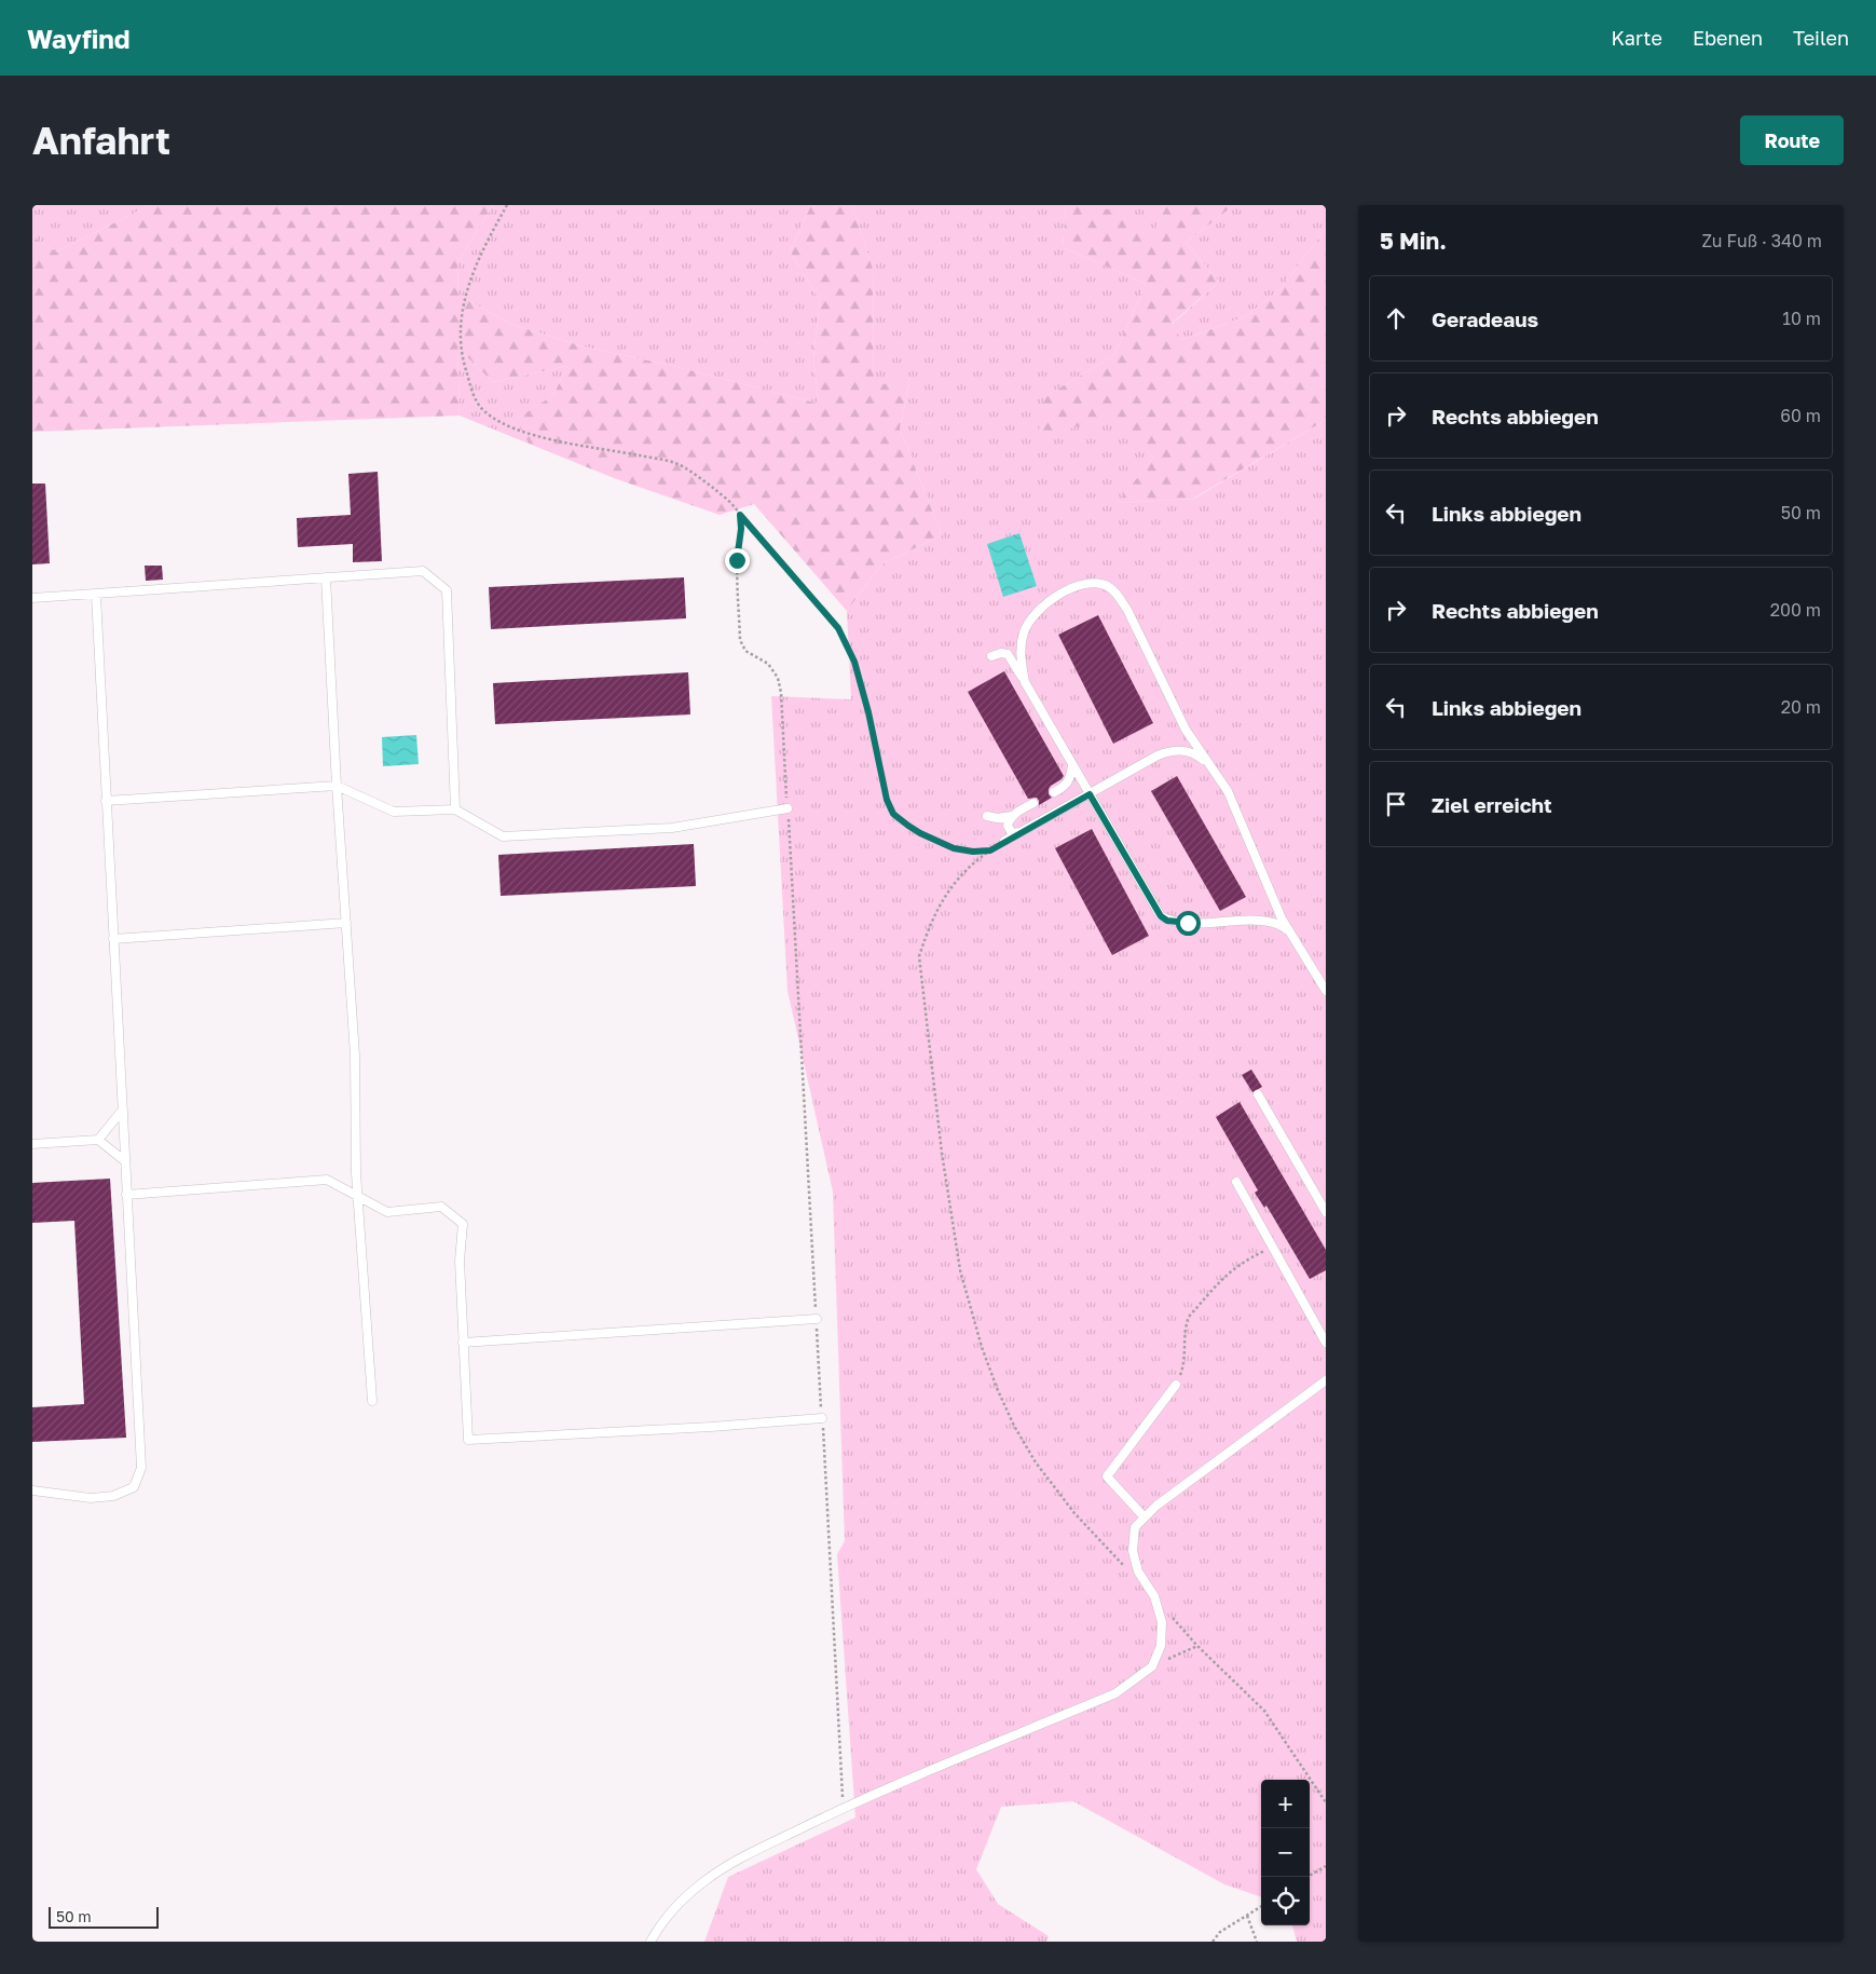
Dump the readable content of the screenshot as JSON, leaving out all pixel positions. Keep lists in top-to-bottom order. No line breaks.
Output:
{"scale_bar":"50 m","page":{"header":"Wayfind","nav":["Karte","Ebenen","Teilen"],"buttons":"Route","title":"Anfahrt","heading":["5 Min.","Zu Fuß · 340 m"],"list":[["Geradeaus","10 m"],["Rechts abbiegen","60 m"],["Links abbiegen","50 m"],["Rechts abbiegen","200 m"],["Links abbiegen","20 m"],"Ziel erreicht"],"map_buttons":["+","−"],"scale":"50 m"}}
